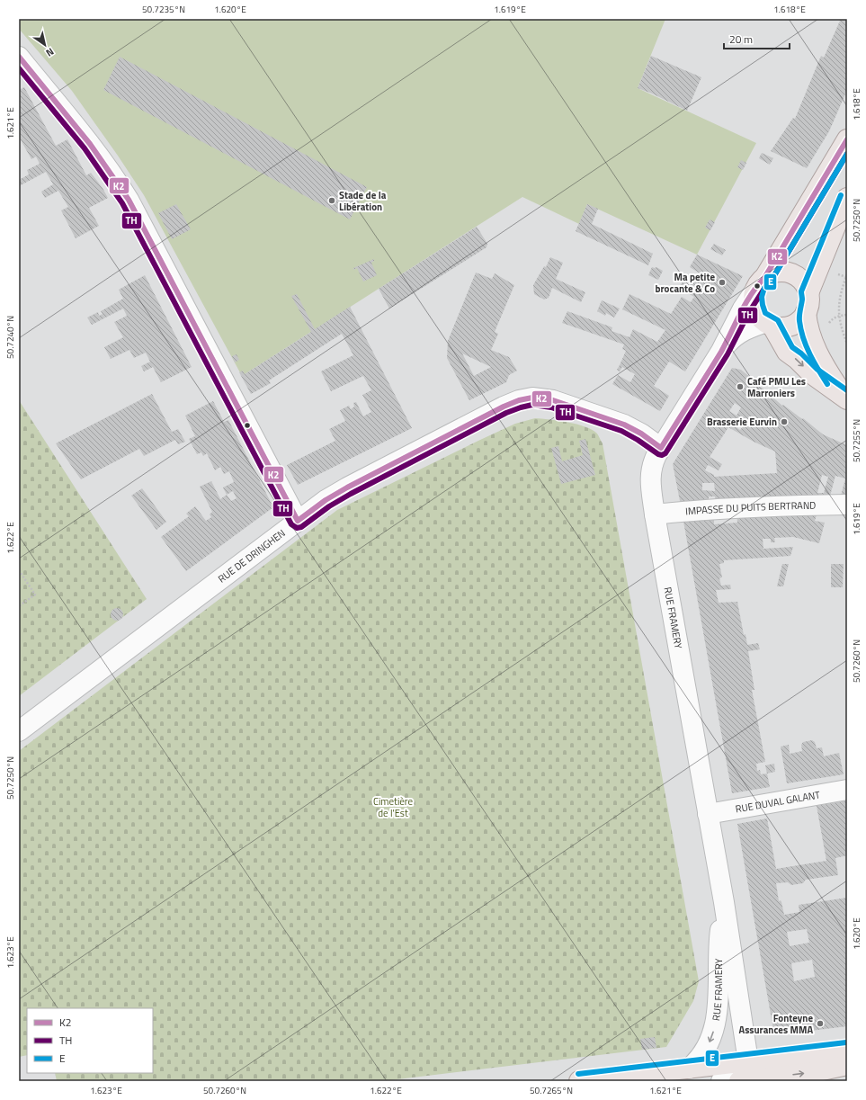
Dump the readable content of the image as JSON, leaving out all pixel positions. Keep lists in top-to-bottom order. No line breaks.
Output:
{"streets":{"street":["IMPASSE DU PUITS BERTRAND","RUE DE DRINGHEN","RUE FRAMERY","RUE DUVAL GALANT"]},"crossings":[["IMPASSE DU PUITS BERTRAND","RUE FRAMERY"],["RUE DE DRINGHEN","RUE FRAMERY"],["RUE FRAMERY","RUE DUVAL GALANT"]],"parks":["Cimetière de l'Est"],"places":["Stade de la Libération","Ma petite brocante & Co","Café PMU Les Marroniers","Brasserie Eurvin","Fonteyne Assurances MMA"],"lines":["transit line K2","transit line TH","transit line E"],"legend":["K2","TH","E"],"scale_bar":"20 m","north":"bottom right","coordinates":["50.7235°N","1.620°E","1.619°E","1.618°E","1.621°E","50.7250°N","50.7240°N","50.7255°N","1.622°E","50.7260°N","1.623°E","50.7265°N"]}
